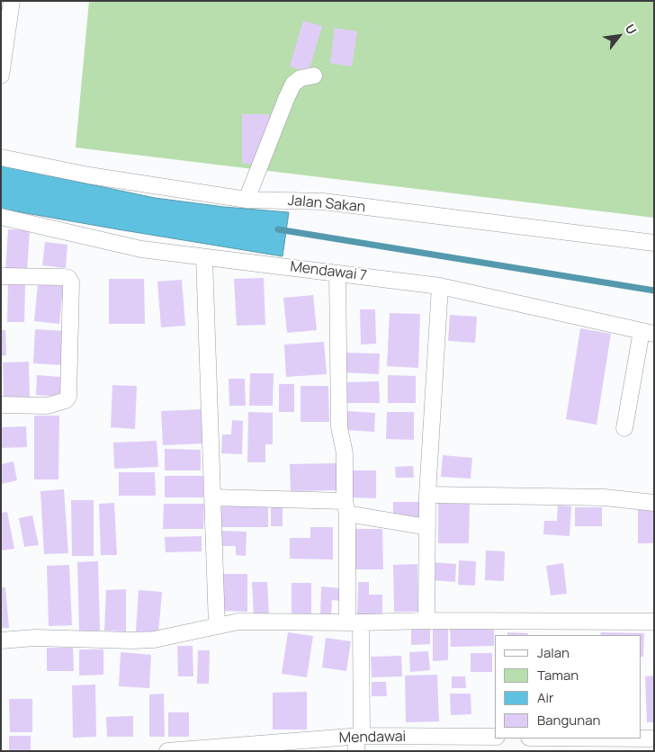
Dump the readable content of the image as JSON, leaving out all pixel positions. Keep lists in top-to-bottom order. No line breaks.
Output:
{"streets":{"street":["Jalan Sakan","Mendawai 7","Mendawai"]},"legend":["Jalan","Taman","Air","Bangunan"],"north":"top right"}
